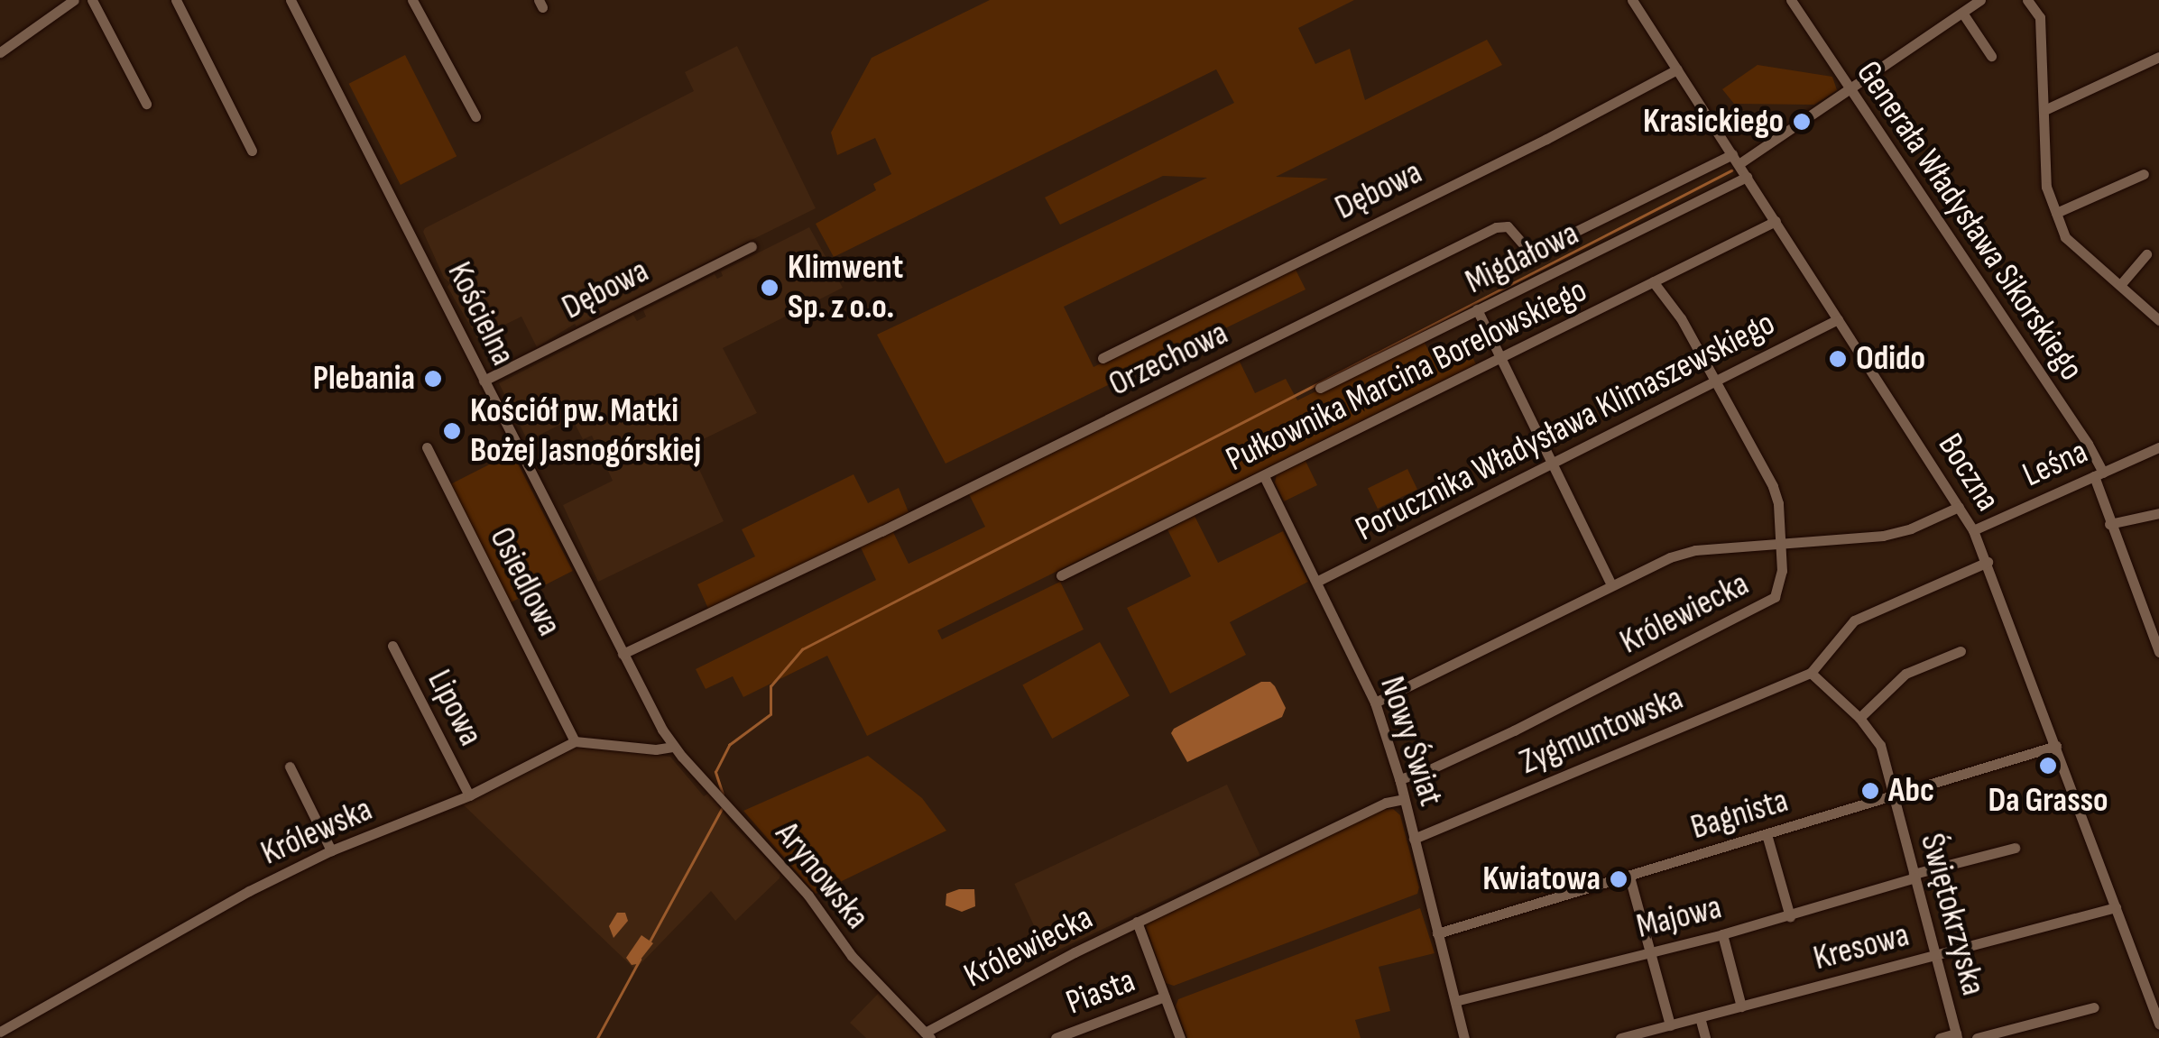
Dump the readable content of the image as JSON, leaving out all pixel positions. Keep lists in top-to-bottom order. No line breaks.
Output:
{"streets":{"street":["Dębowa","Generała Władysława Sikorskiego","Migdałowa","Kościelna","Orzechowa","Pułkownika Marcina Borelowskiego","Porucznika Władysława Klimaszewskiego","Leśna","Boczna","Osiedlowa","Królewiecka","Lipowa","Zygmuntowska","Nowy Świat","Bagnista","Królewska","Arynowska","Świętokrzyska","Majowa","Kresowa","Piasta"]},"crossings":[["Dębowa","Kościelna"],["Dębowa","Boczna"],["Generała Władysława Sikorskiego","Leśna"],["Migdałowa","Boczna"],["Kościelna","Orzechowa"],["Kościelna","Arynowska"],["Orzechowa","Boczna"],["Pułkownika Marcina Borelowskiego","Boczna"],["Pułkownika Marcina Borelowskiego","Królewiecka"],["Pułkownika Marcina Borelowskiego","Nowy Świat"],["Porucznika Władysława Klimaszewskiego","Boczna"],["Porucznika Władysława Klimaszewskiego","Królewiecka"],["Porucznika Władysława Klimaszewskiego","Nowy Świat"],["Leśna","Boczna"],["Boczna","Bagnista"],["Boczna","Kresowa"],["Osiedlowa","Królewska"],["Królewiecka","Nowy Świat"],["Królewiecka","Arynowska"],["Lipowa","Królewska"],["Zygmuntowska","Nowy Świat"],["Zygmuntowska","Świętokrzyska"],["Nowy Świat","Bagnista"],["Nowy Świat","Majowa"],["Bagnista","Świętokrzyska"],["Świętokrzyska","Majowa"],["Świętokrzyska","Kresowa"]],"places":["Krasickiego","Klimwent Sp. z o.o.","Odido","Plebania","Kościół pw. Matki Bożej Jasnogórskiej","Da Grasso","Abc","Kwiatowa"]}
